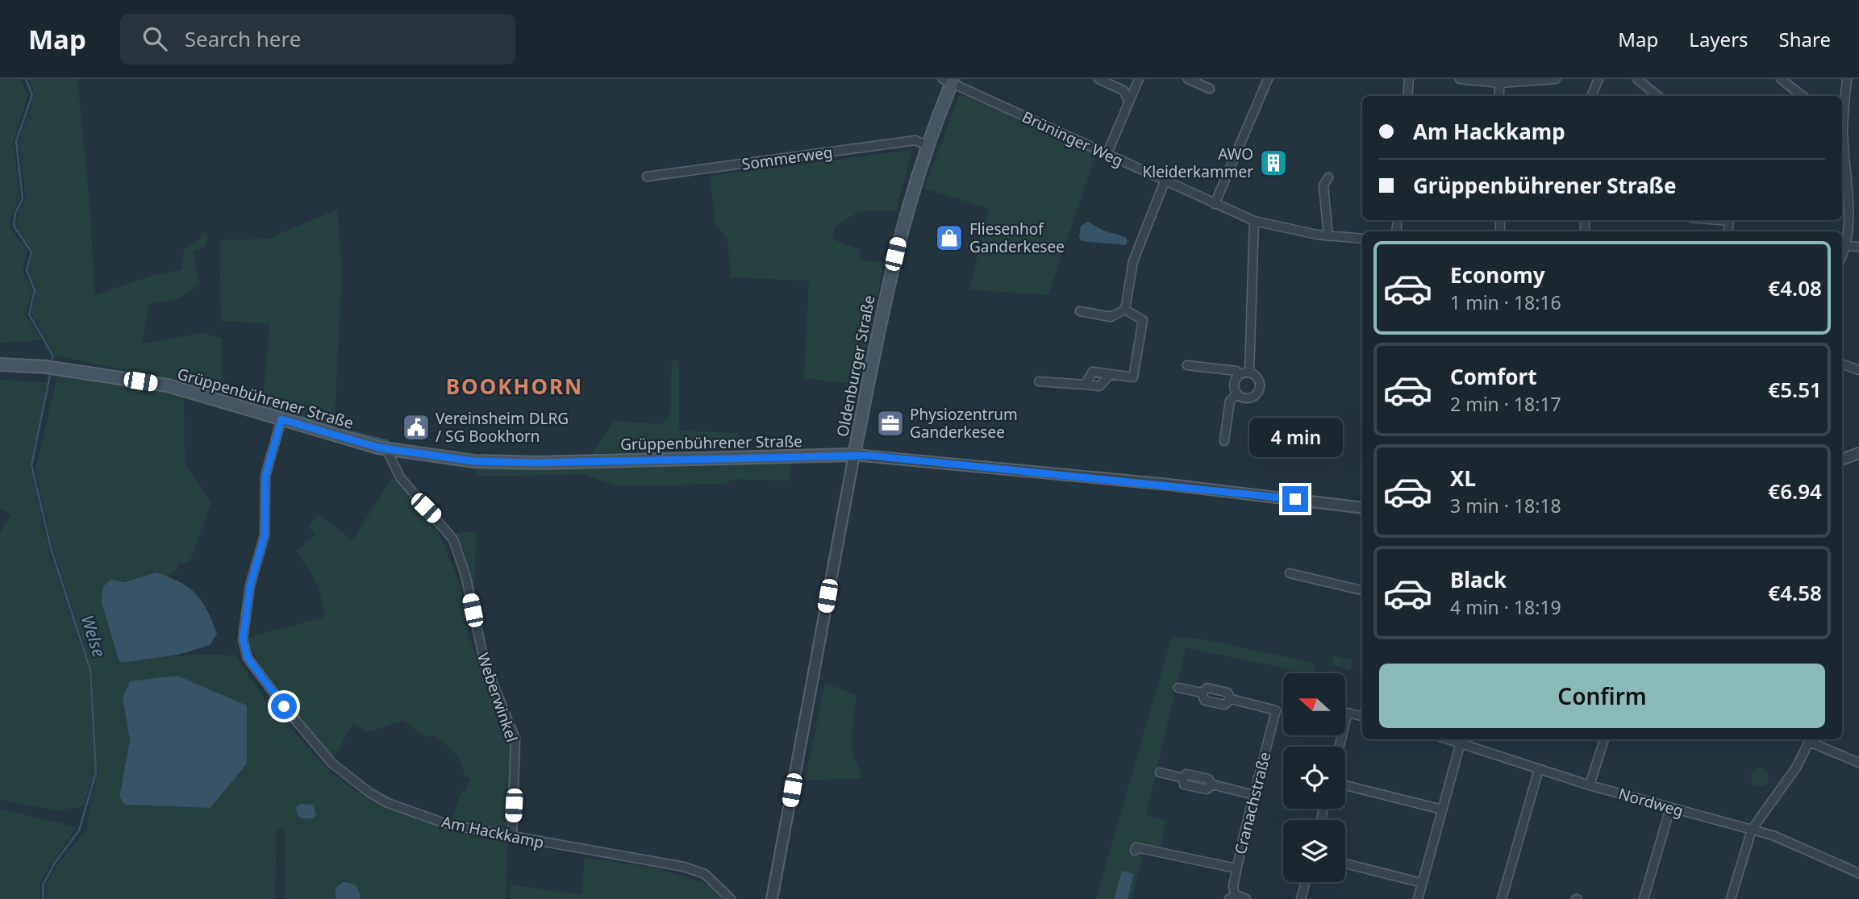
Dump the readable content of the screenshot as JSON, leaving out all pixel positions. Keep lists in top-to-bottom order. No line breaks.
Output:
{"streets":{"main road":["Oldenburger Straße","Grüppenbührener Straße"],"street":["Brüninger Weg","Sommerweg","Weberwinkel","Nordweg","Cranachstraße","Am Hackkamp"]},"crossings":[["Brüninger Weg","Oldenburger Straße"],["Sommerweg","Oldenburger Straße"],["Oldenburger Straße","Grüppenbührener Straße"],["Grüppenbührener Straße","Weberwinkel"],["Grüppenbührener Straße","Am Hackkamp"],["Weberwinkel","Am Hackkamp"]],"districts":["BOOKHORN"],"water":["Welse"],"places":{"building":["AWO Kleiderkammer"],"shop":["Fliesenhof Ganderkesee"],"office":["Physiozentrum Ganderkesee"],"public building":["Vereinsheim DLRG / SG Bookhorn"]},"north":"left","page":{"header":"Map","search":"Search here","nav":["Map","Layers","Share"],"banner":["Am Hackkamp","Grüppenbührener Straße"],"list":[{"name":"Economy","note":"1 min · 18:16","value":"€4.08"},{"name":"Comfort","note":"2 min · 18:17","value":"€5.51"},{"name":"XL","note":"3 min · 18:18","value":"€6.94"},{"name":"Black","note":"4 min · 18:19","value":"€4.58"}],"bubble":"4 min","buttons":"Confirm"}}
